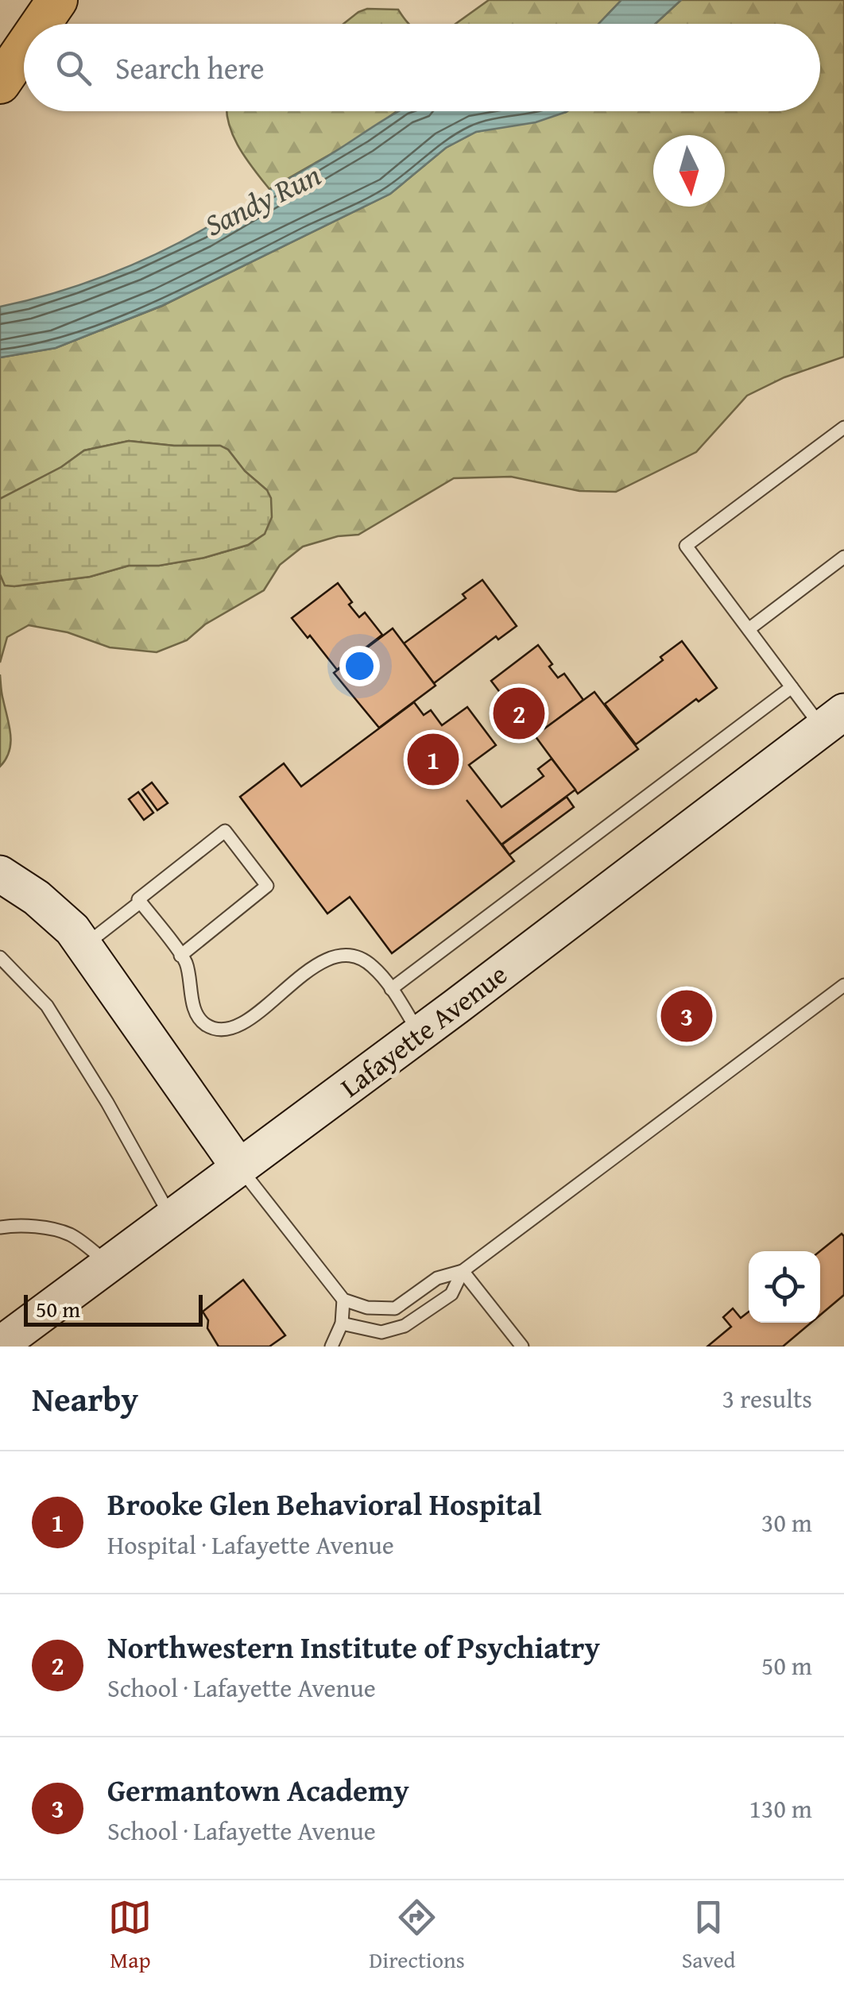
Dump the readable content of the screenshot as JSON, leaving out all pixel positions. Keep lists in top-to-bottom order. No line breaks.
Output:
{"streets":{"main road":["Lafayette Avenue"]},"water":["Sandy Run"],"scale_bar":"50 m","north":"bottom","page":{"search":"Search here","pins":["2","1","3"],"scale":"50 m","heading":["Nearby","3 results"],"list":[{"mark":"1","name":"Brooke Glen Behavioral Hospital","note":"Hospital · Lafayette Avenue","value":"30 m"},{"mark":"2","name":"Northwestern Institute of Psychiatry","note":"School · Lafayette Avenue","value":"50 m"},{"mark":"3","name":"Germantown Academy","note":"School · Lafayette Avenue","value":"130 m"}],"nav":["Map","Directions","Saved"]}}
